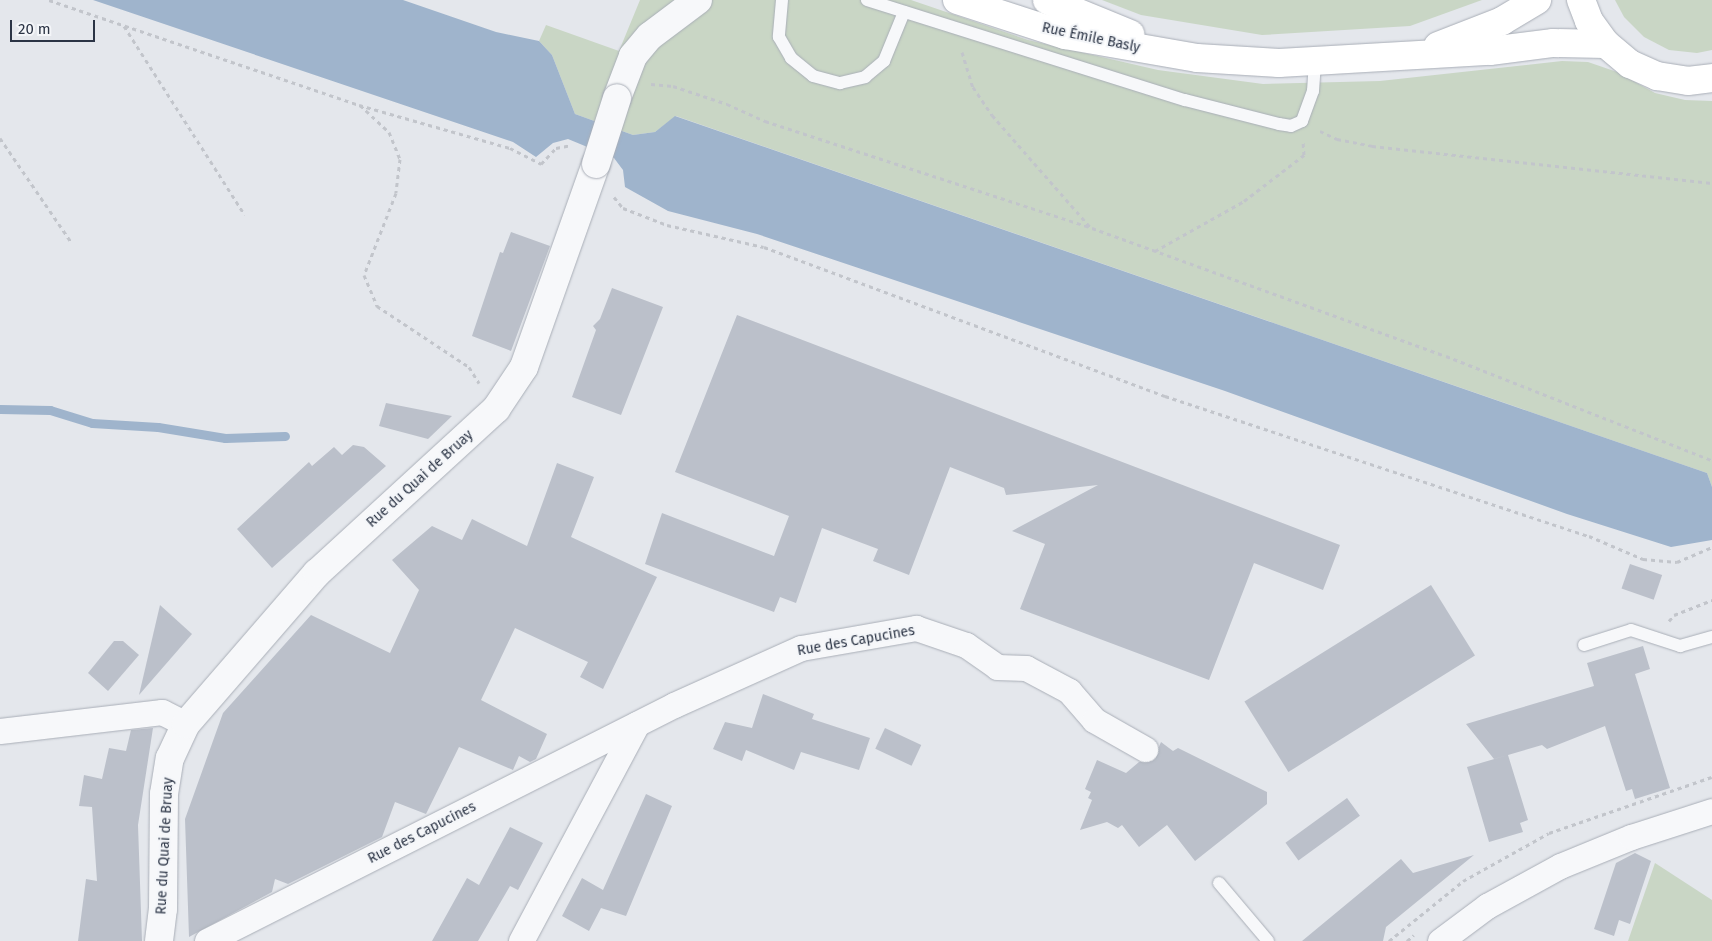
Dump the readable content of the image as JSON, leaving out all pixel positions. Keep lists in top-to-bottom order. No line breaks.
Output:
{"streets":{"main road":["Rue Émile Basly"],"street":["Rue du Quai de Bruay","Rue des Capucines"]},"scale_bar":"20 m"}
